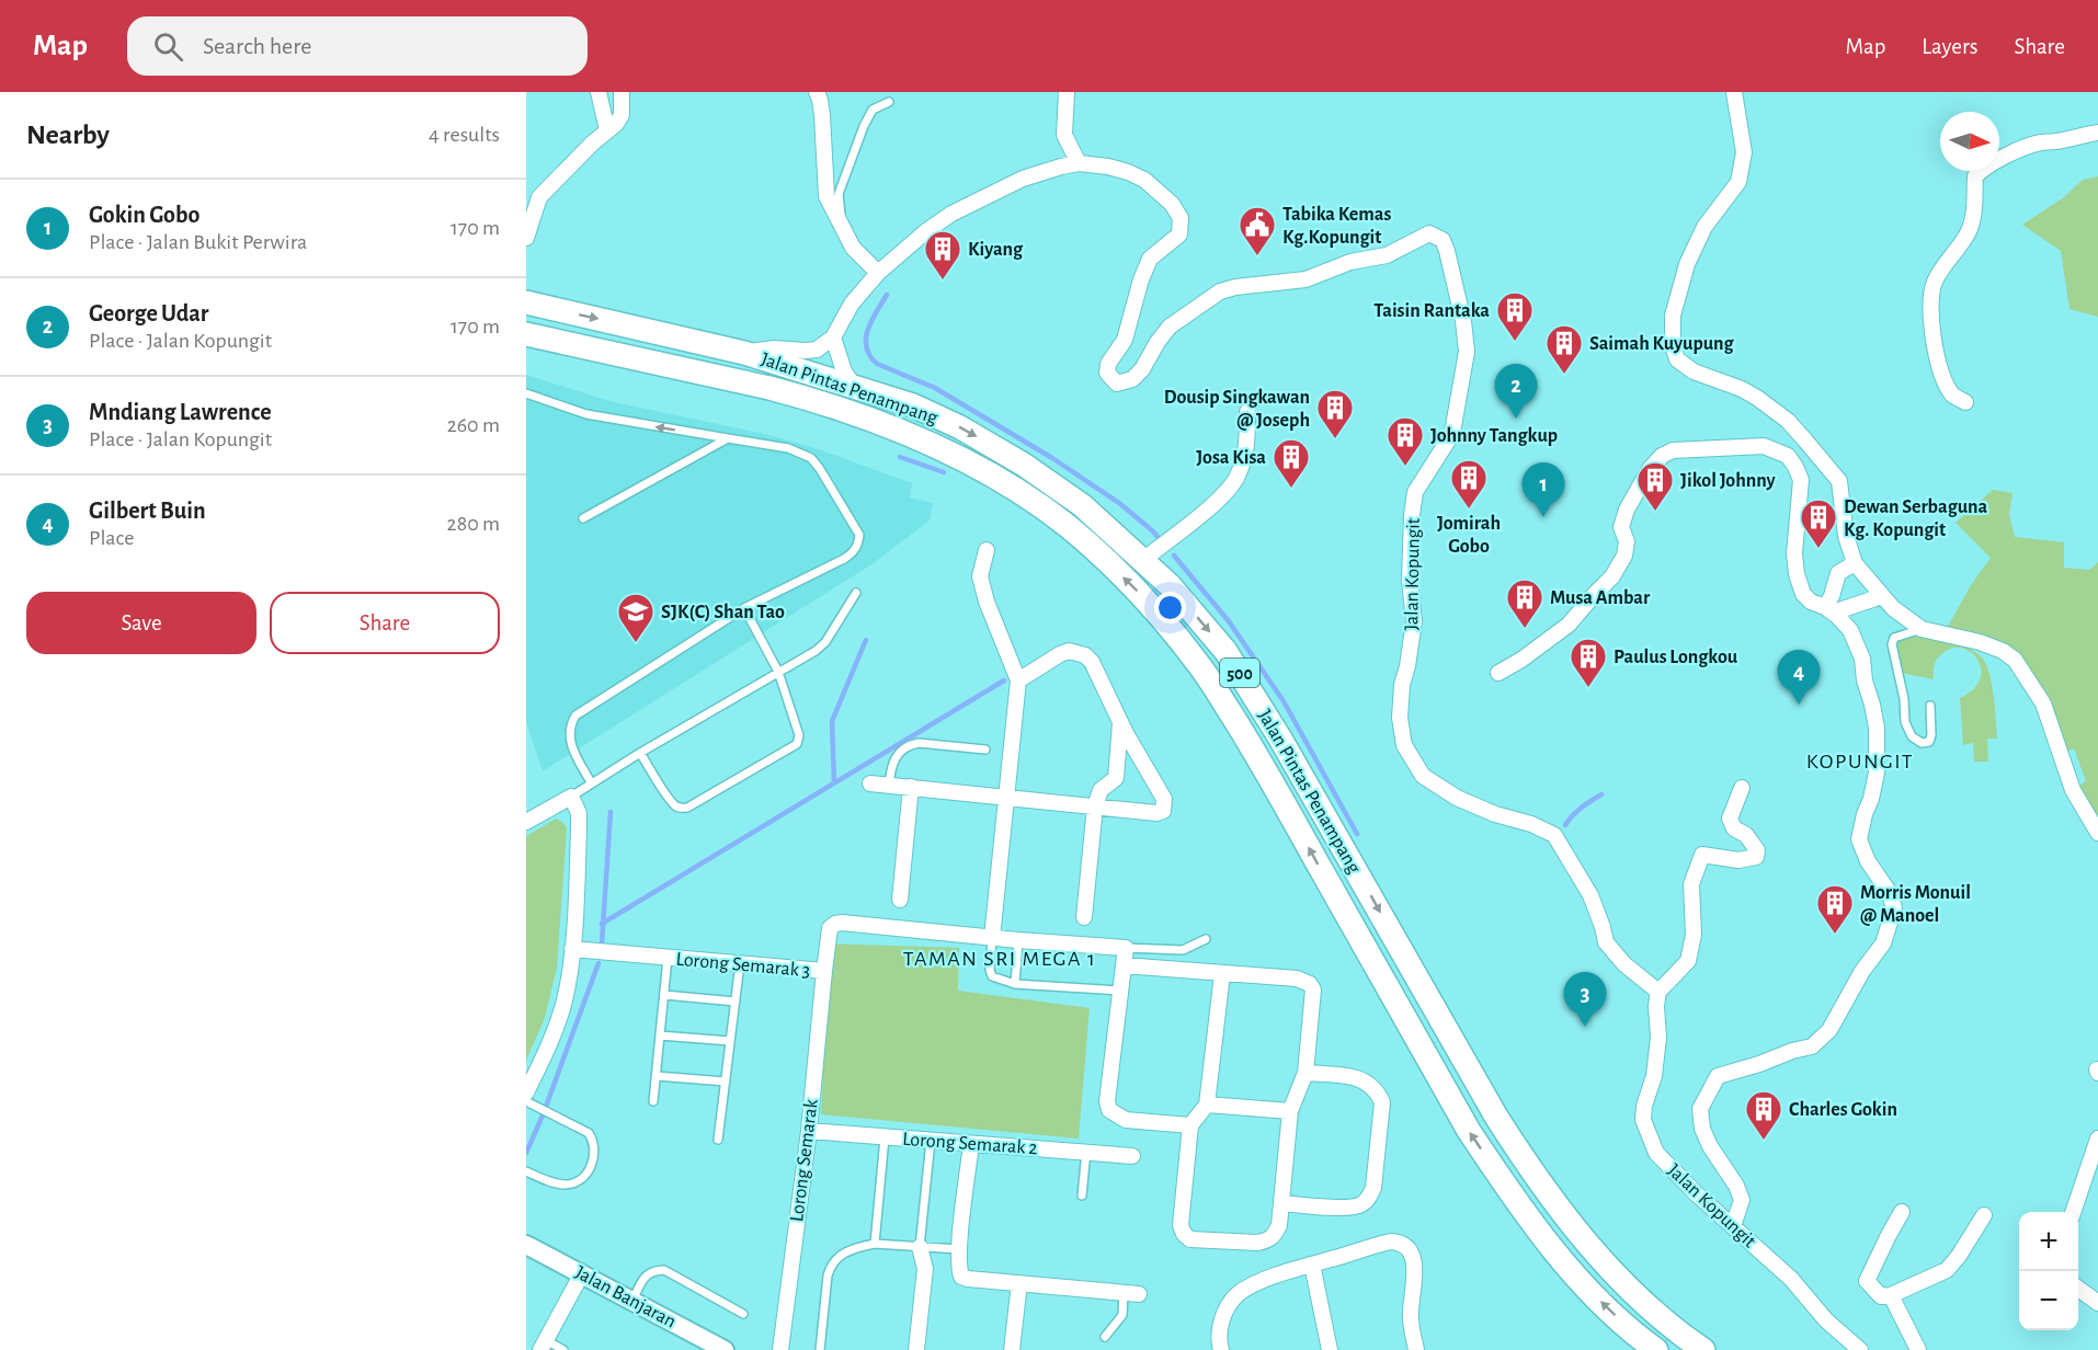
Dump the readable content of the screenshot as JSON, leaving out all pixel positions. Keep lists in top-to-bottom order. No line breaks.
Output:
{"streets":{"main road":["Jalan Pintas Penampang","500"],"street":["Jalan Kopungit","Lorong Semarak 3","Lorong Semarak 2","Lorong Semarak","Jalan Banjaran"]},"crossings":[["Lorong Semarak 3","Lorong Semarak"],["Lorong Semarak 2","Lorong Semarak"]],"districts":["KOPUNGIT","TAMAN SRI MEGA 1"],"places":{"public building":["Tabika Kemas Kg.Kopungit"],"building":["Kiyang","Taisin Rantaka","Saimah Kuyupung","Dousip Singkawan @ Joseph","Johnny Tangkup","Josa Kisa","Jomirah Gobo","Jikol Johnny","Dewan Serbaguna Kg. Kopungit","Musa Ambar","Paulus Longkou","Morris Monuil @ Manoel","Charles Gokin"],"school or university":["SJK(C) Shan Tao"]},"north":"right","page":{"header":"Map","search":"Search here","nav":["Map","Layers","Share"],"heading":["Nearby","4 results"],"list":[{"mark":"1","name":"Gokin Gobo","note":"Place · Jalan Bukit Perwira","value":"170 m"},{"mark":"2","name":"George Udar","note":"Place · Jalan Kopungit","value":"170 m"},{"mark":"3","name":"Mndiang Lawrence","note":"Place · Jalan Kopungit","value":"260 m"},{"mark":"4","name":"Gilbert Buin","note":"Place","value":"280 m"}],"pins":["2","1","4","3"],"buttons":["Save","Share"],"map_buttons":["+","−"]}}
